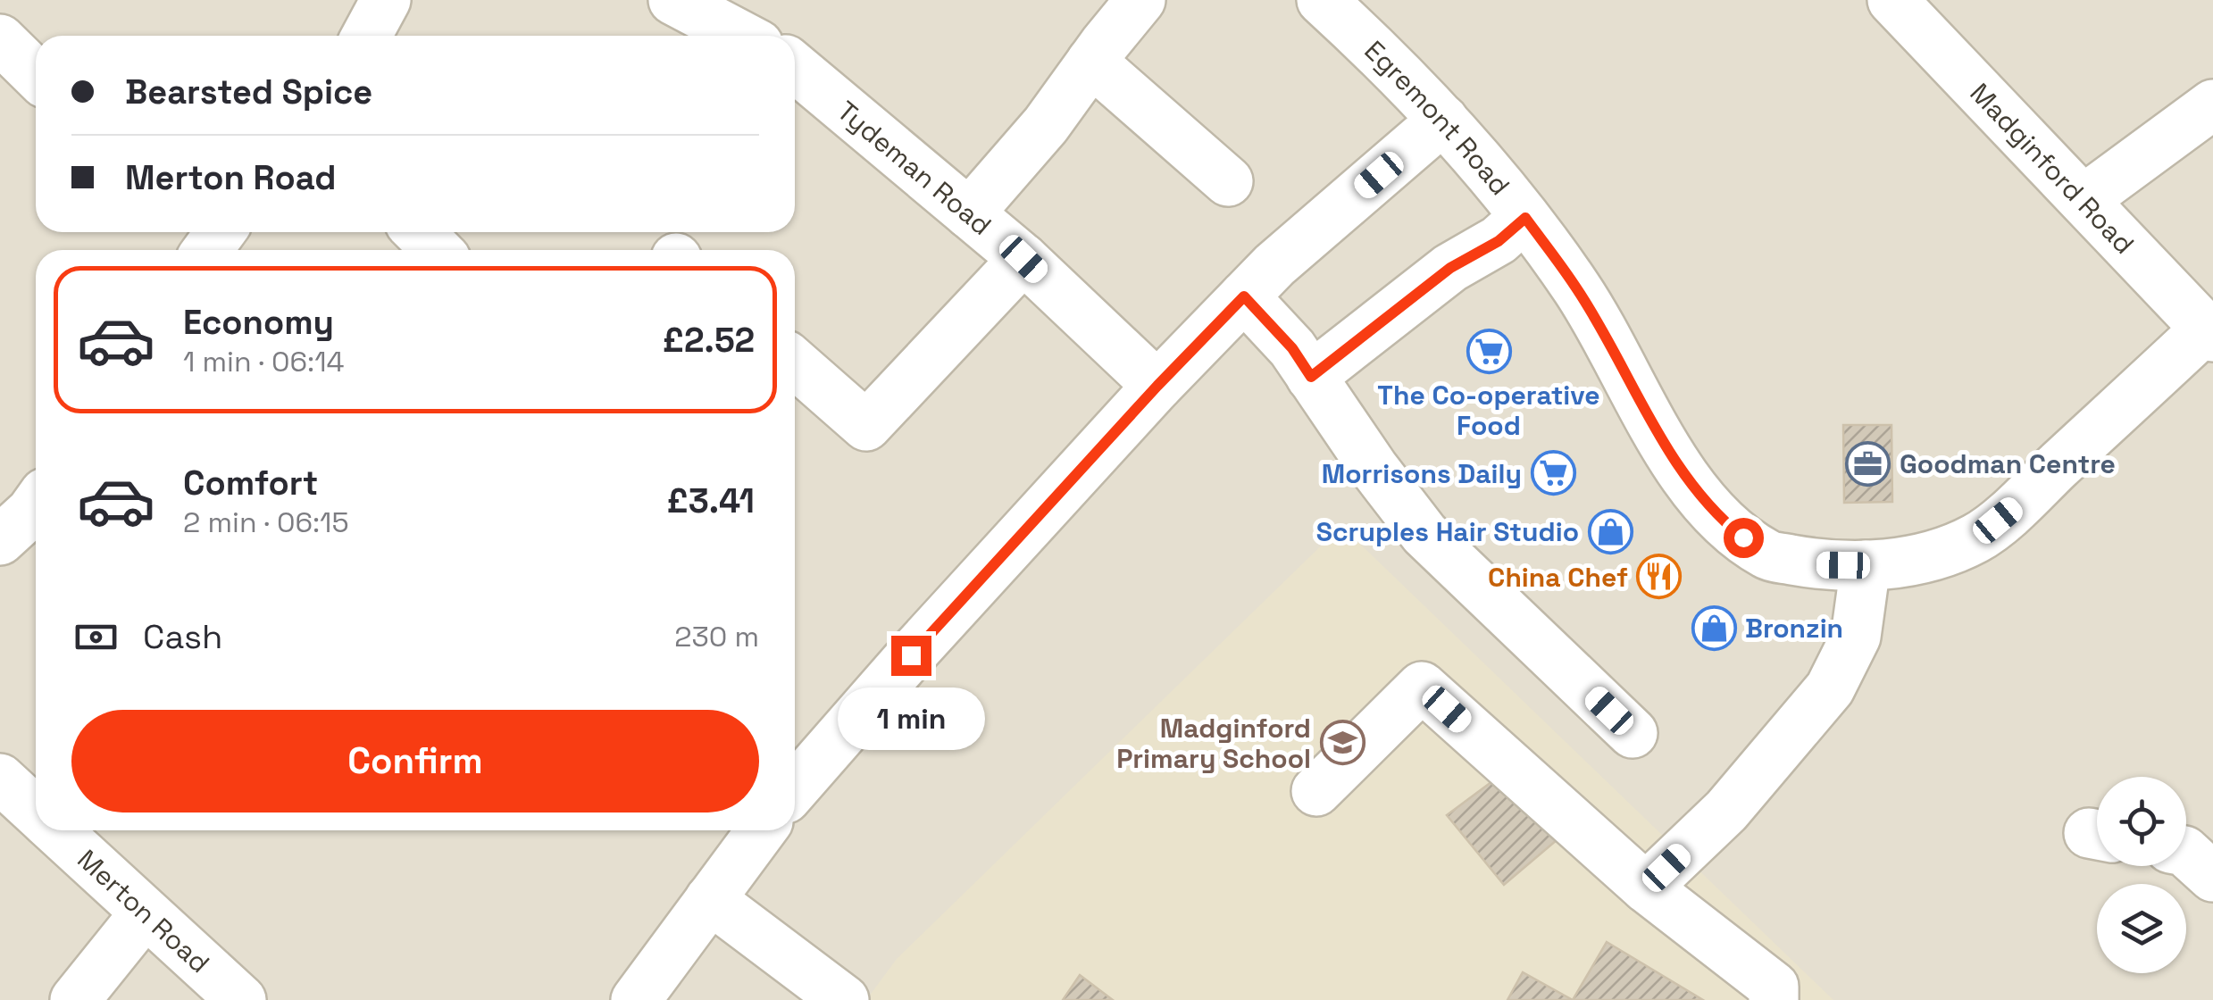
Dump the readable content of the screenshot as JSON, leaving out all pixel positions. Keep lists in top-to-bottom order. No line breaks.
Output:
{"streets":{"street":["Egremont Road","Tydeman Road","Madginford Road","Merton Road"]},"crossings":[["Egremont Road","Madginford Road"]],"places":{"supermarket":["The Co-operative Food","Morrisons Daily"],"office":["Goodman Centre"],"shop":["Scruples Hair Studio","Bronzin"],"restaurant":["China Chef"],"school or university":["Madginford Primary School"]},"page":{"banner":["Bearsted Spice","Merton Road"],"list":[{"name":"Economy","note":"1 min · 06:14","value":"£2.52"},{"name":"Comfort","note":"2 min · 06:15","value":"£3.41"}],"pay":["Cash","230 m"],"bubble":"1 min","buttons":"Confirm"}}
